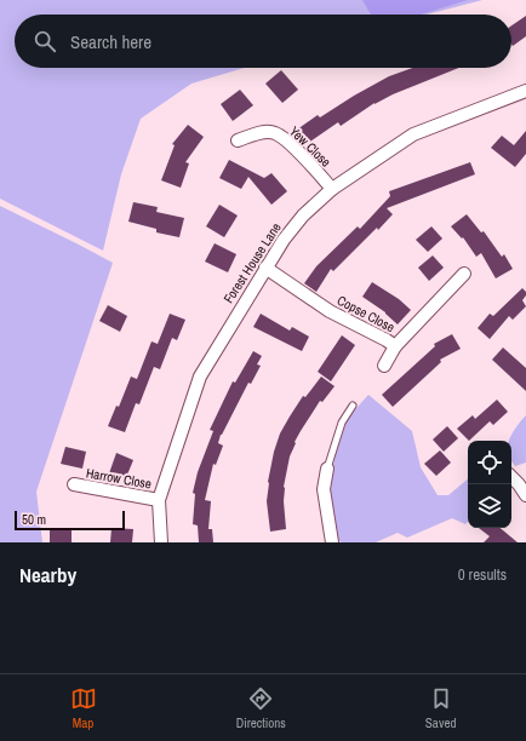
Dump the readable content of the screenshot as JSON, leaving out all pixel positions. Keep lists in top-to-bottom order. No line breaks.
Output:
{"streets":{"street":["Yew Close","Forest House Lane","Copse Close","Harrow Close"]},"crossings":[["Yew Close","Forest House Lane"],["Forest House Lane","Copse Close"],["Forest House Lane","Harrow Close"]],"scale_bar":"50 m","page":{"search":"Search here","scale":"50 m","heading":["Nearby","0 results"],"nav":["Map","Directions","Saved"]}}
